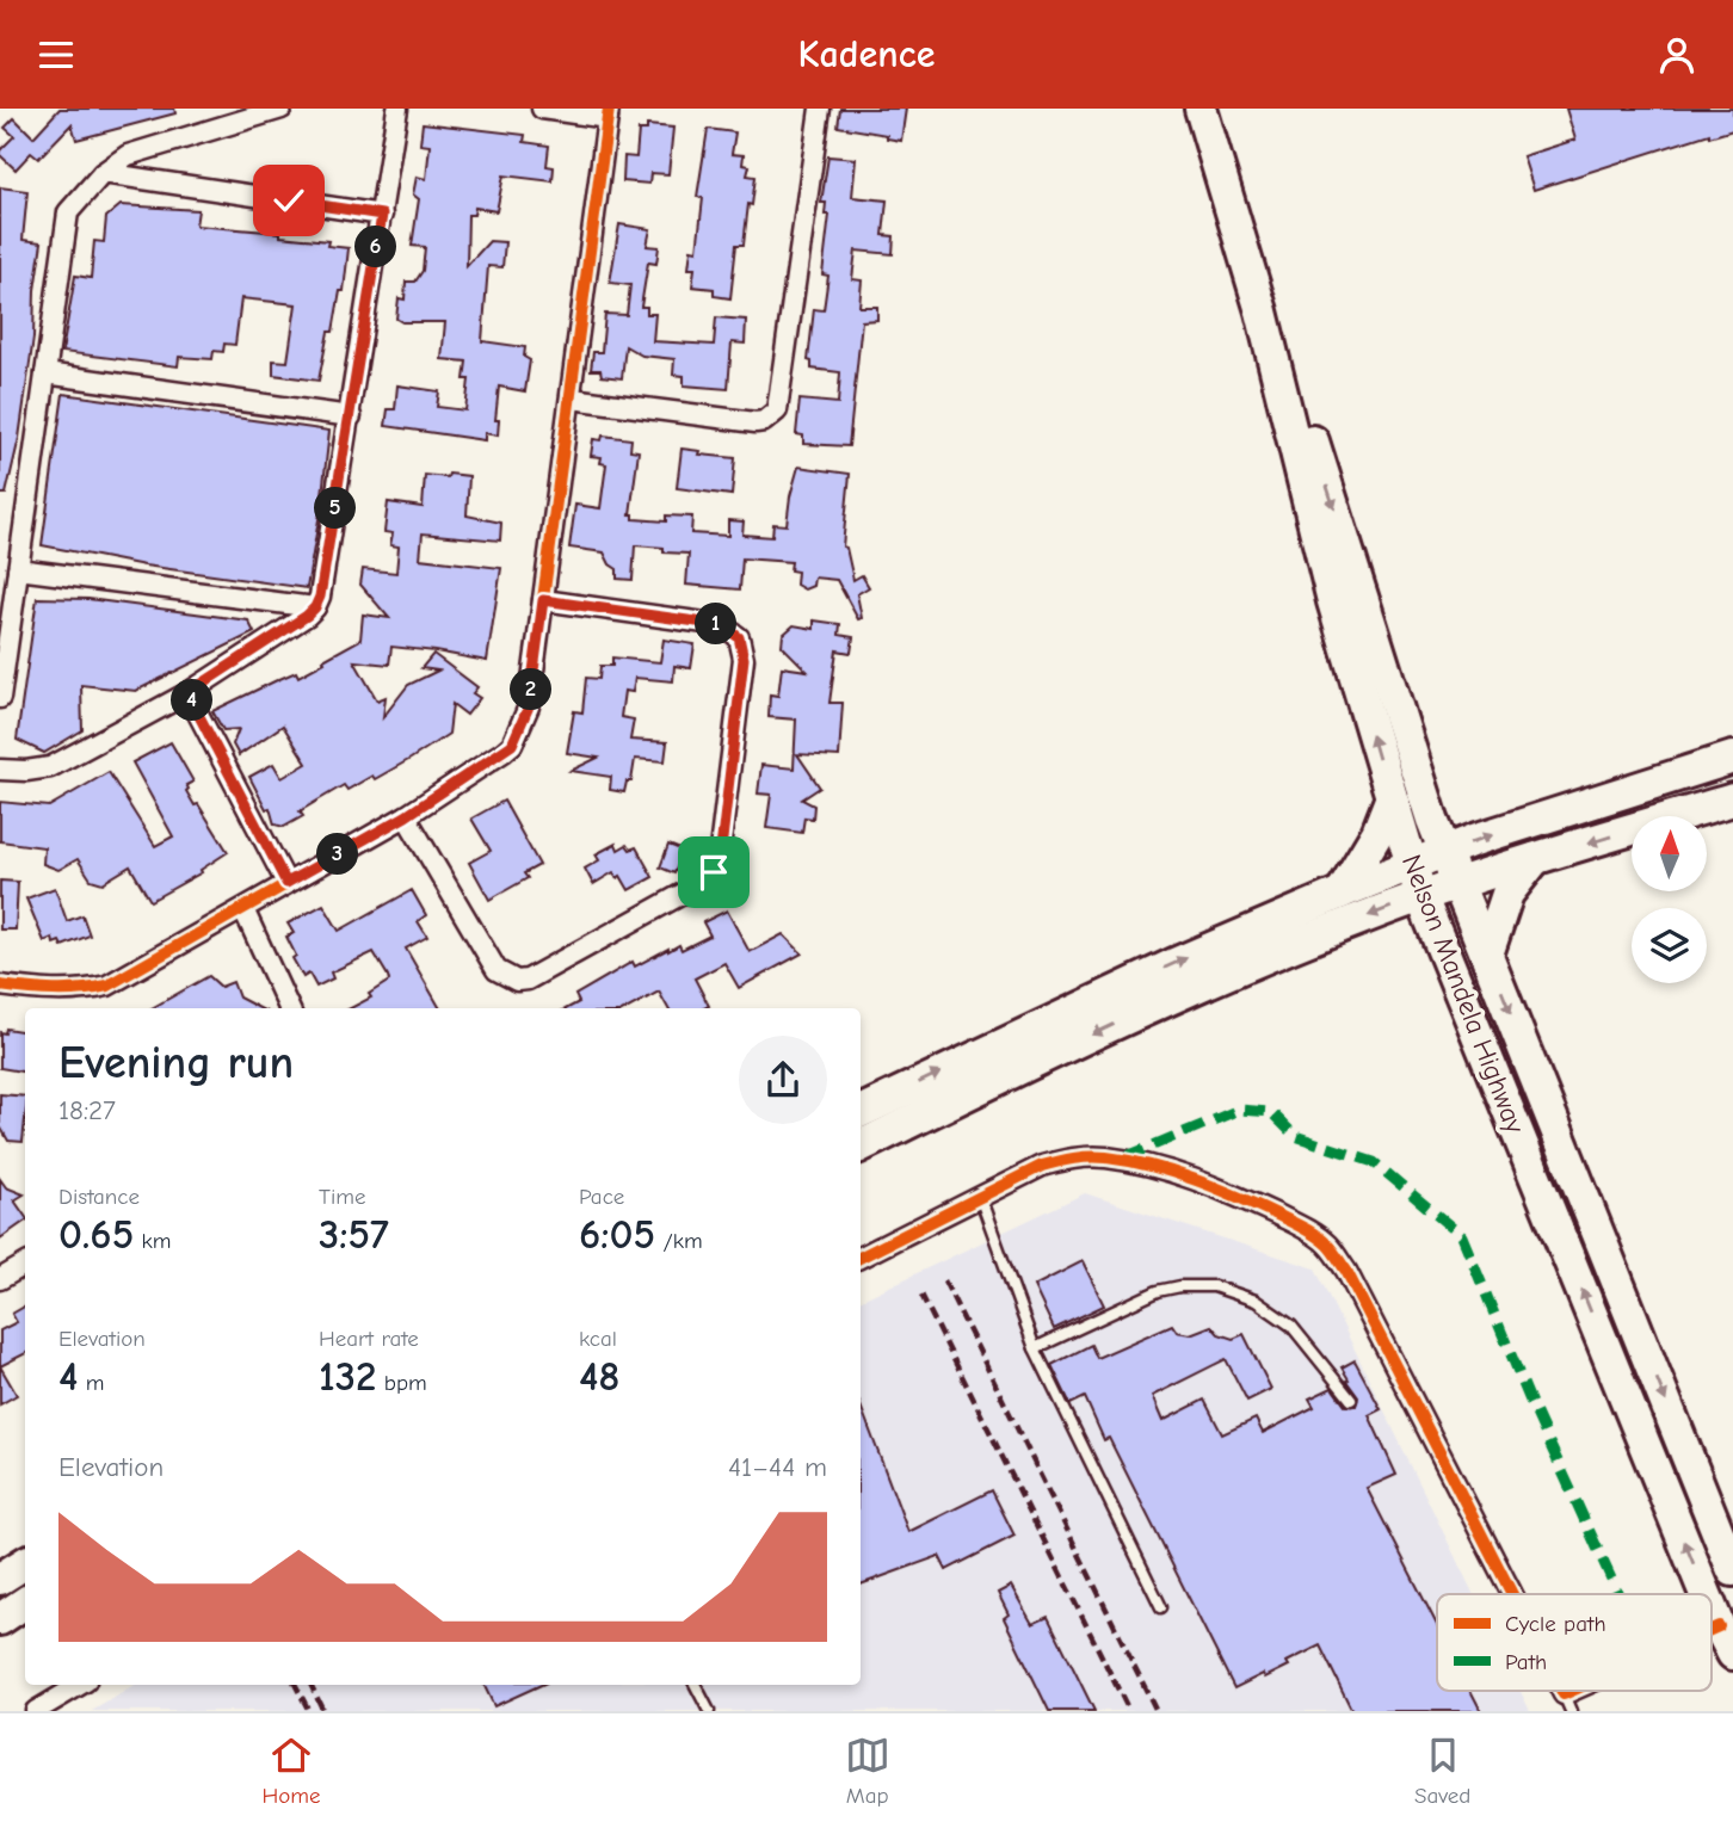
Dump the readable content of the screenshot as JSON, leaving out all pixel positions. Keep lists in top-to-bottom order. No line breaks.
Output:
{"streets":{"main road":["Nelson Mandela Highway"]},"legend":["Cycle path","Path"],"north":"top","page":{"header":"Kadence","pins":["6","5","1","2","4","3"],"heading":["Evening run","18:27"],"stats":[["Distance","0.65 km"],["Time","3:57"],["Pace","6:05 /km"],["Elevation","4 m"],["Heart rate","132 bpm"],["kcal","48"]],"chart":["Elevation","41–44 m"],"tabs":["Home","Map","Saved"]}}
